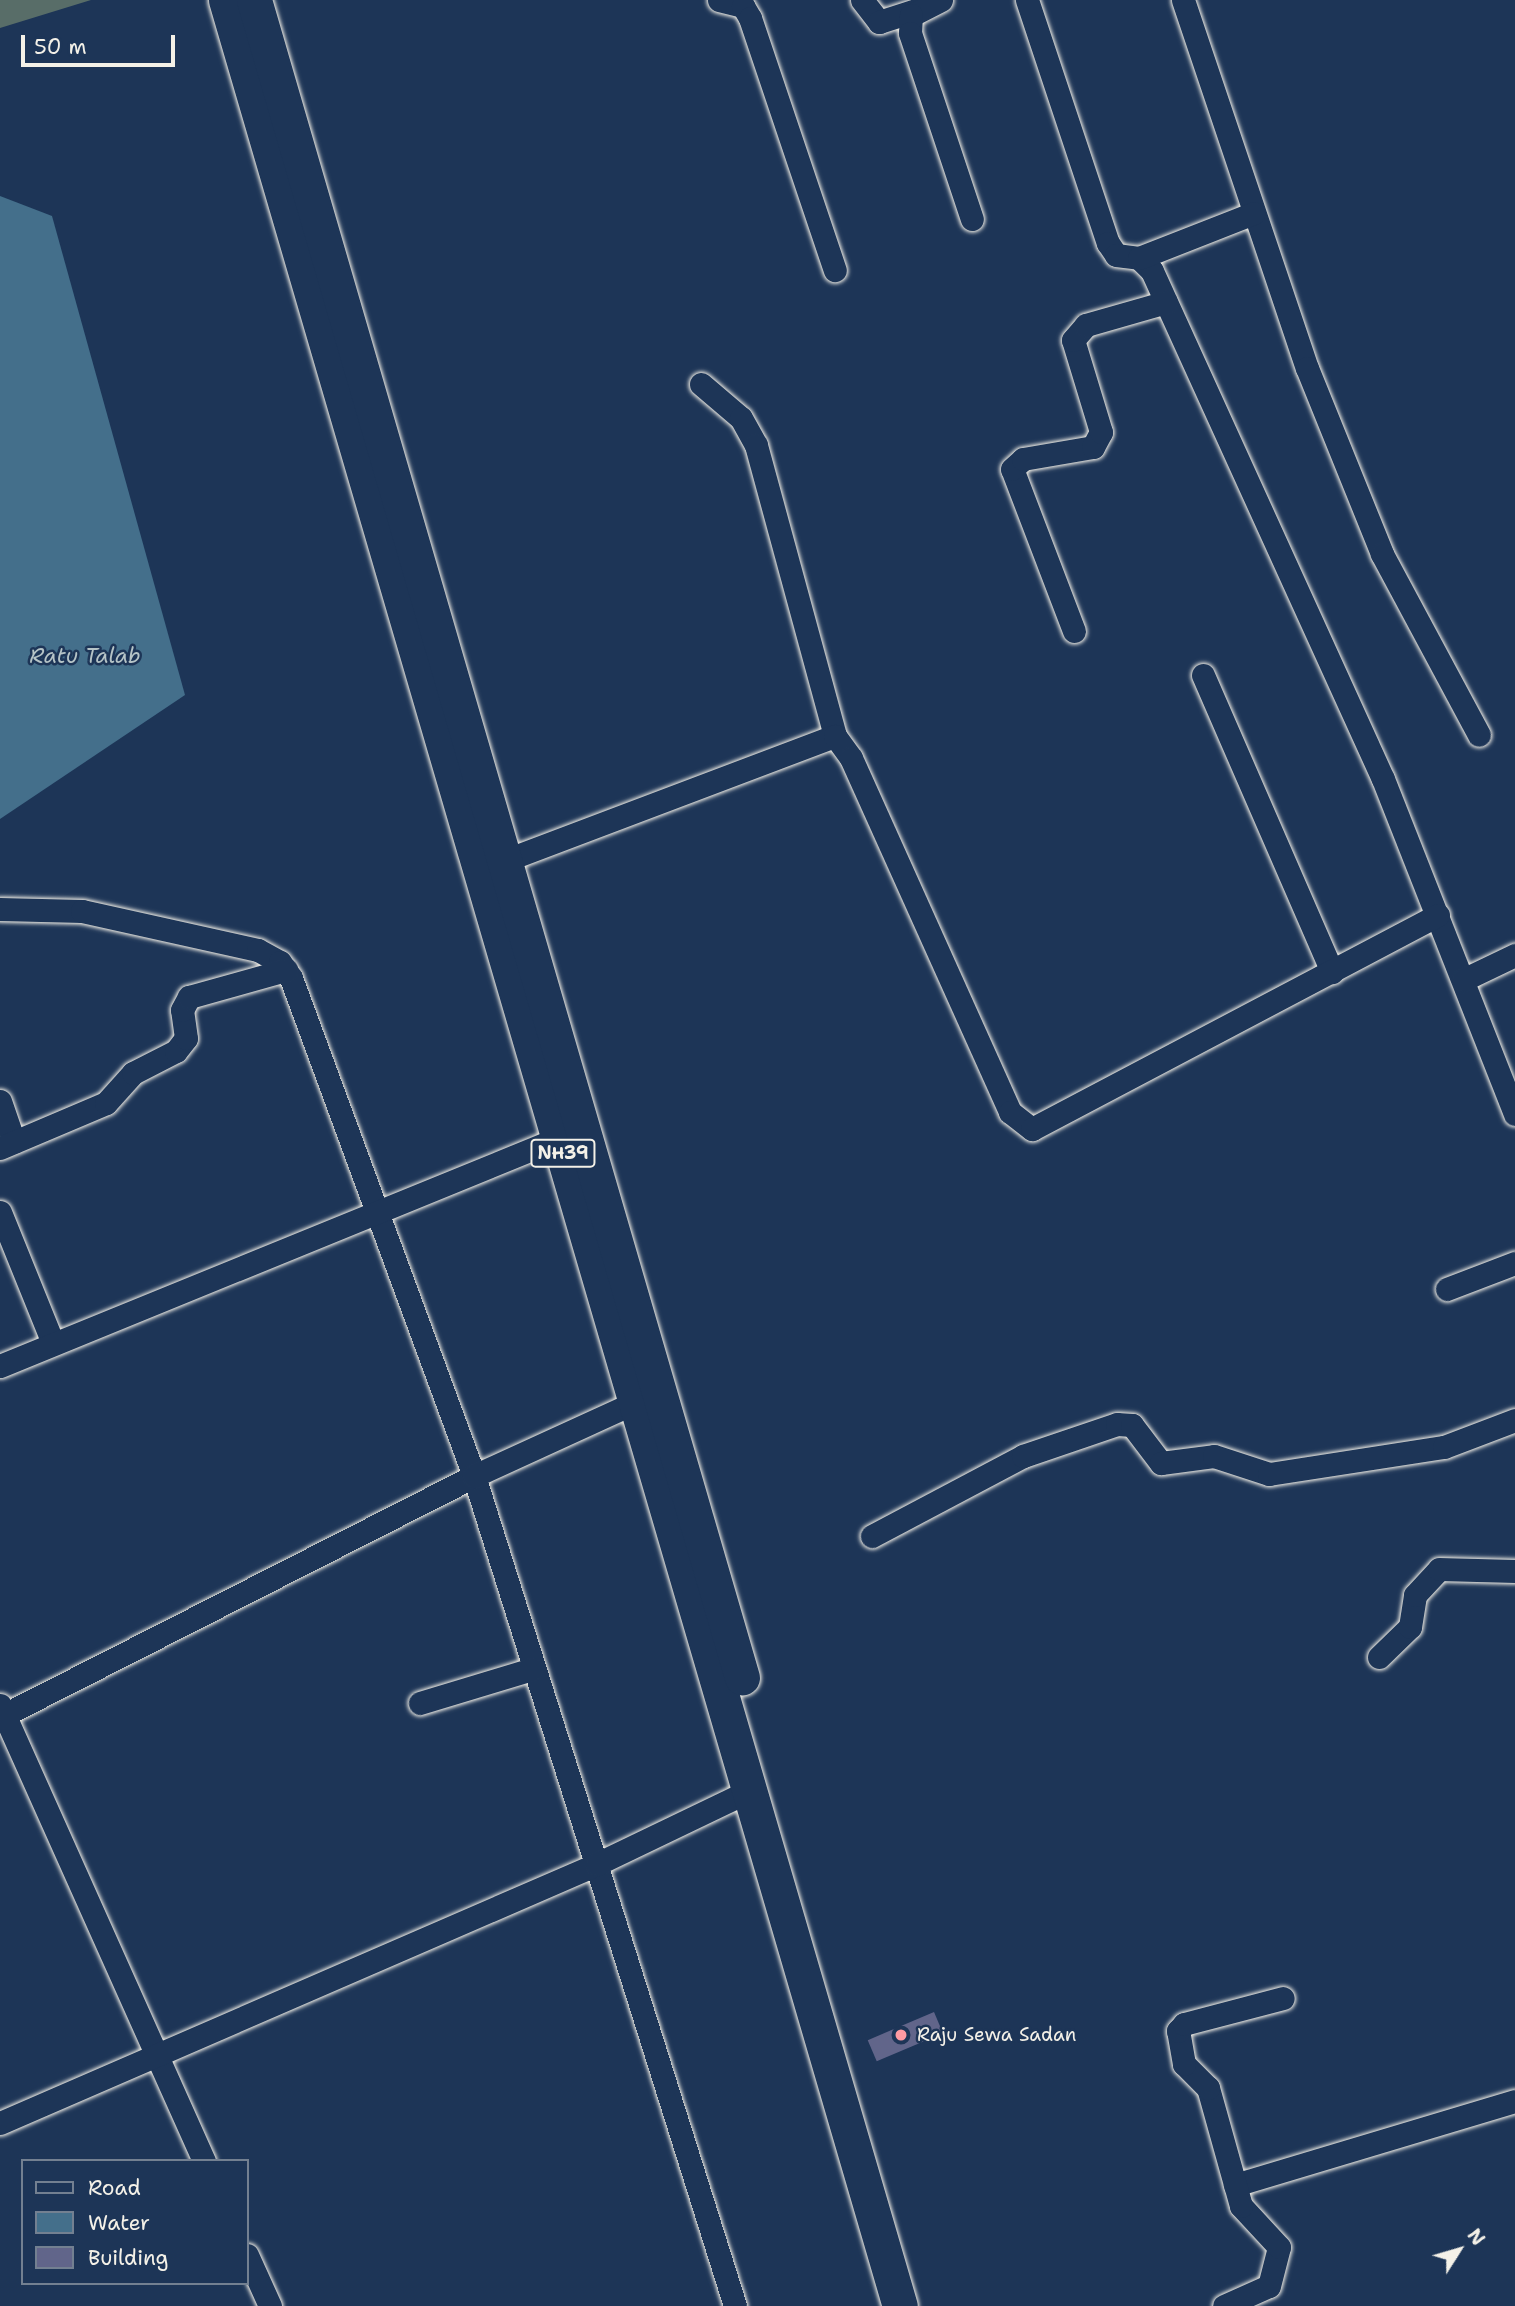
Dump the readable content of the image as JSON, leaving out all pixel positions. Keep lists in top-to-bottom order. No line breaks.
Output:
{"streets":{"highway":["NH39"]},"water":["Ratu Talab"],"places":["Raju Sewa Sadan"],"legend":["Road","Water","Building"],"scale_bar":"50 m","north":"top right"}
